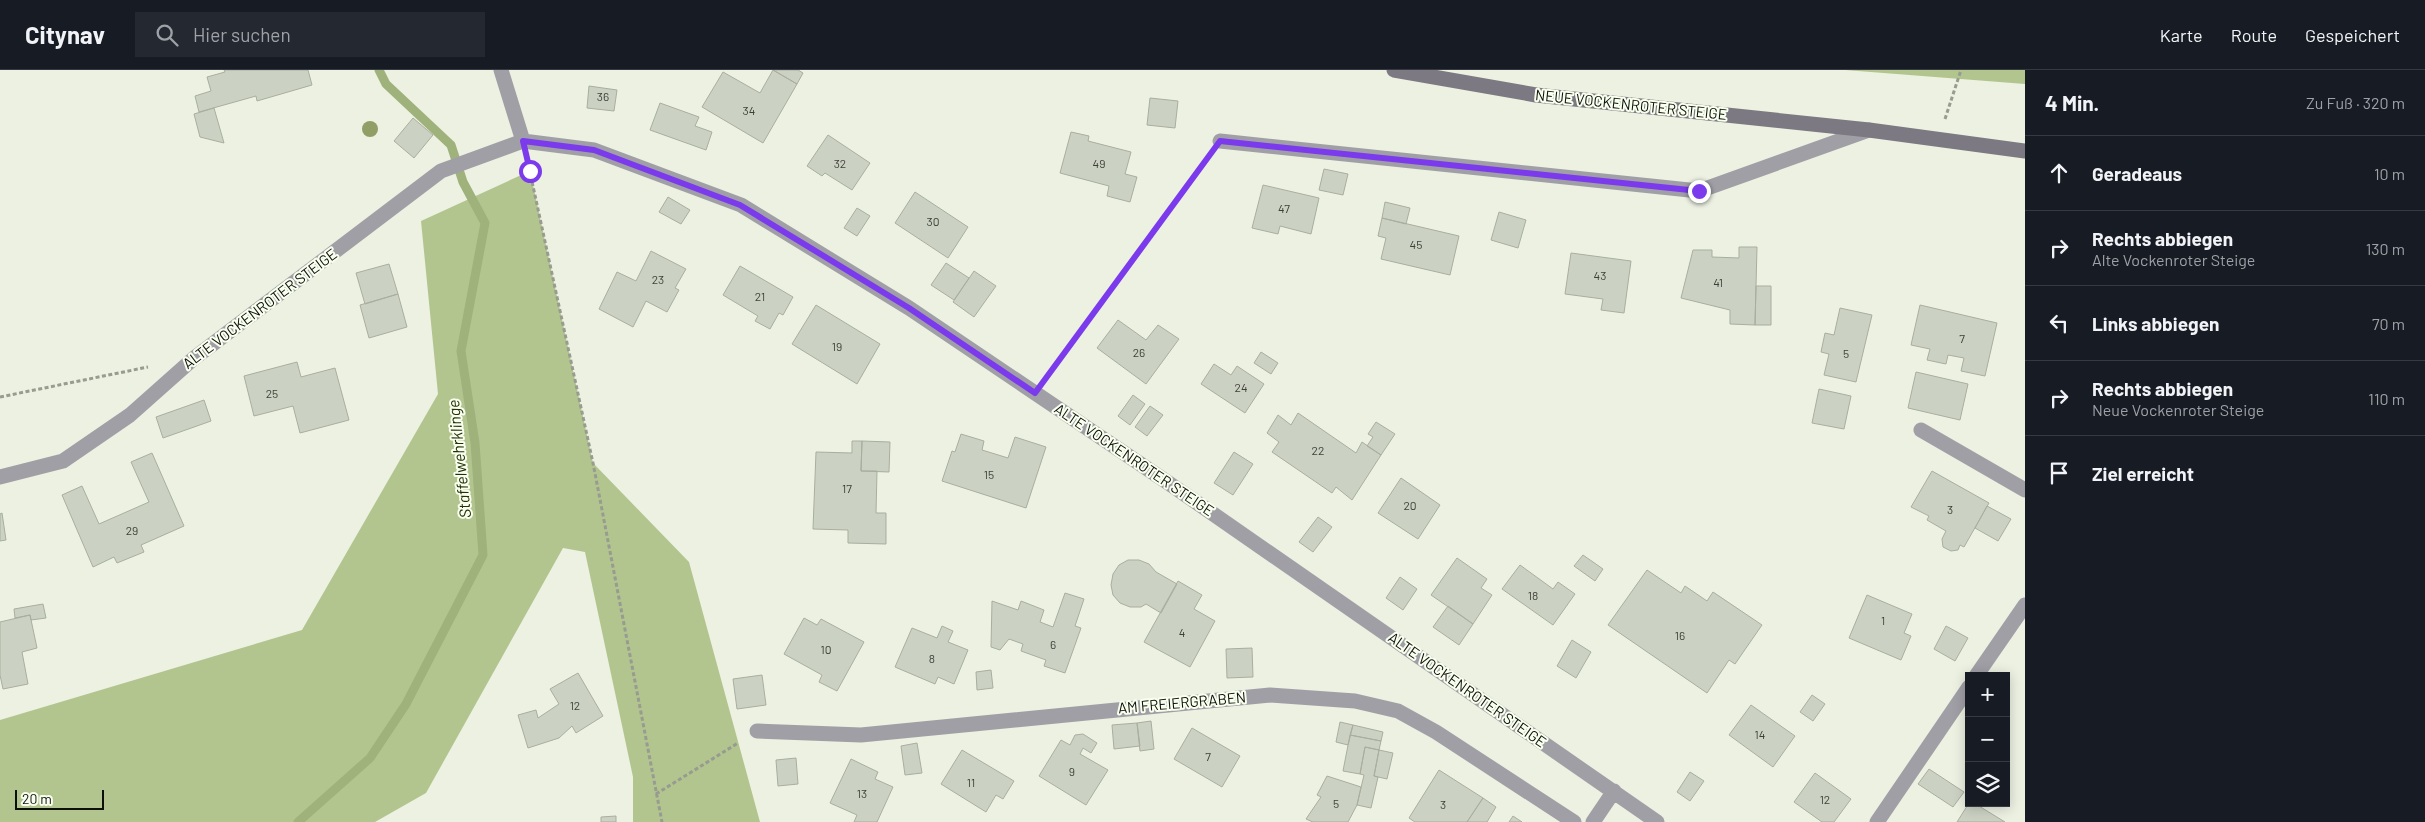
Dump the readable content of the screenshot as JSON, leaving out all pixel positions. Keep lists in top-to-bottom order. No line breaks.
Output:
{"streets":{"main road":["NEUE VOCKENROTER STEIGE"],"street":["ALTE VOCKENROTER STEIGE","AM FREIERGRABEN"]},"water":["Staffelwehrklinge"],"house_numbers":["36","34","32","49","47","30","45","43","23","41","21","7","19","26","5","24","25","22","15","17","20","3","29","18","1","4","16","6","10","8","12","14","7","9","11","13","12","5","3"],"scale_bar":"20 m","page":{"header":"Citynav","search":"Hier suchen","nav":["Karte","Route","Gespeichert"],"heading":["4 Min.","Zu Fuß · 320 m"],"list":[["Geradeaus","10 m"],["Rechts abbiegen","Alte Vockenroter Steige","130 m"],["Links abbiegen","70 m"],["Rechts abbiegen","Neue Vockenroter Steige","110 m"],"Ziel erreicht"],"map_buttons":["+","−"],"scale":"20 m"}}
